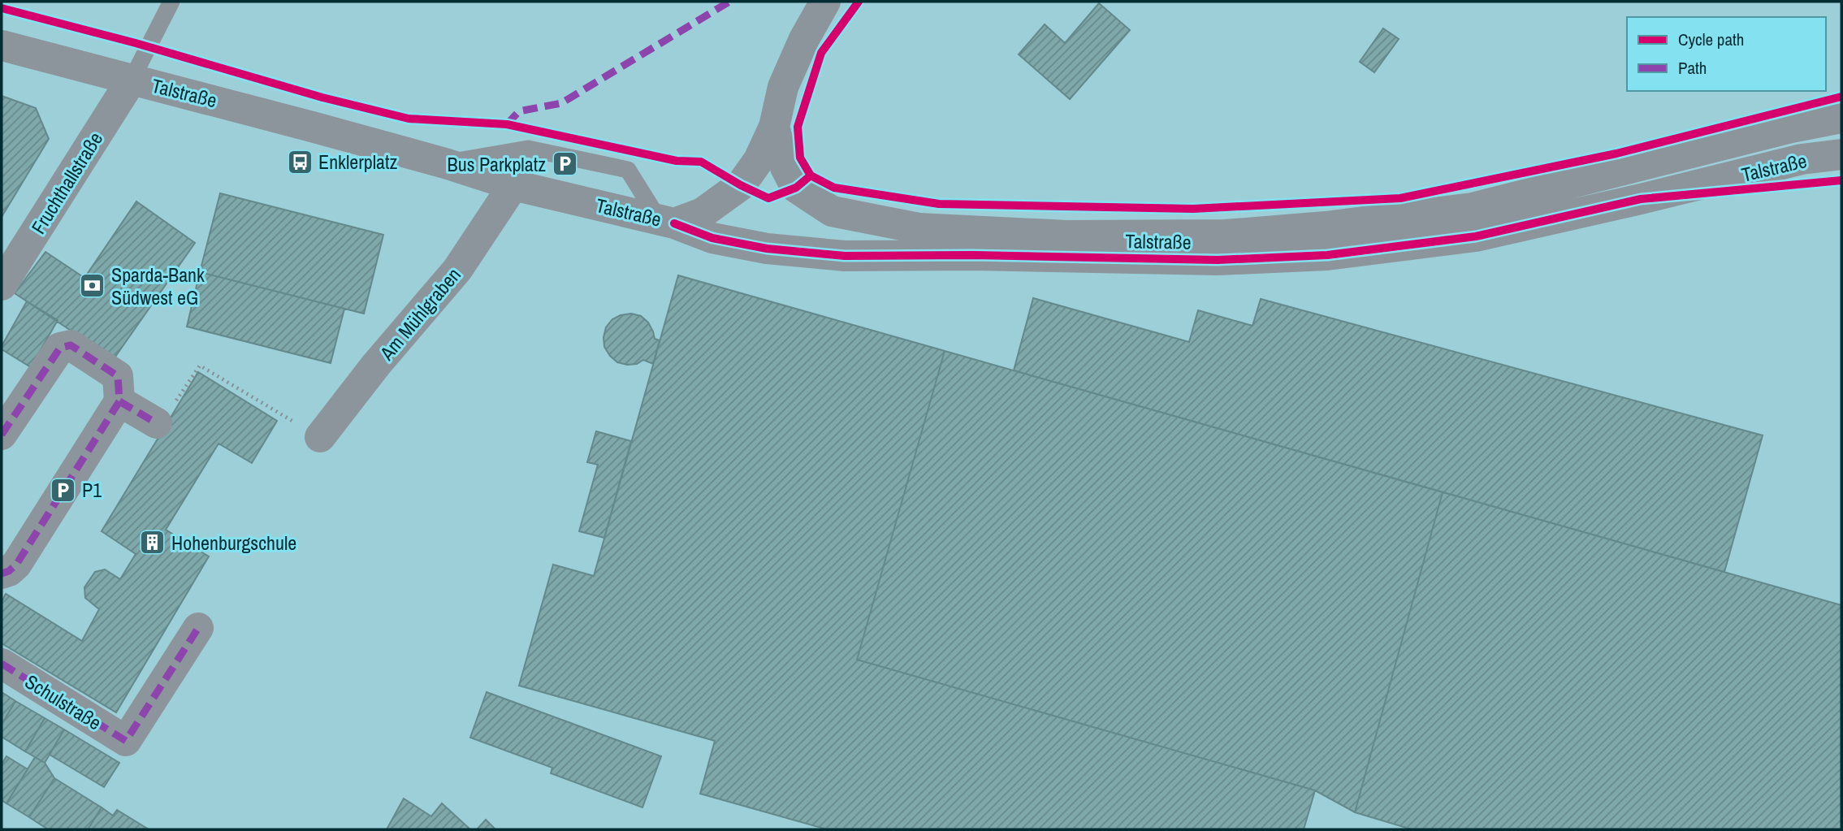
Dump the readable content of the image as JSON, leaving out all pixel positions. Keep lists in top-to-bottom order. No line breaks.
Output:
{"streets":{"street":["Talstraße","Fruchthallstraße","Am Mühlgraben","Schulstraße"]},"crossings":[["Talstraße","Fruchthallstraße"],["Talstraße","Am Mühlgraben"]],"places":{"bus stop":["Enklerplatz"],"parking":["Bus Parkplatz","P1"],"bank":["Sparda-Bank Südwest eG"],"building":["Hohenburgschule"]},"legend":["Cycle path","Path"]}
